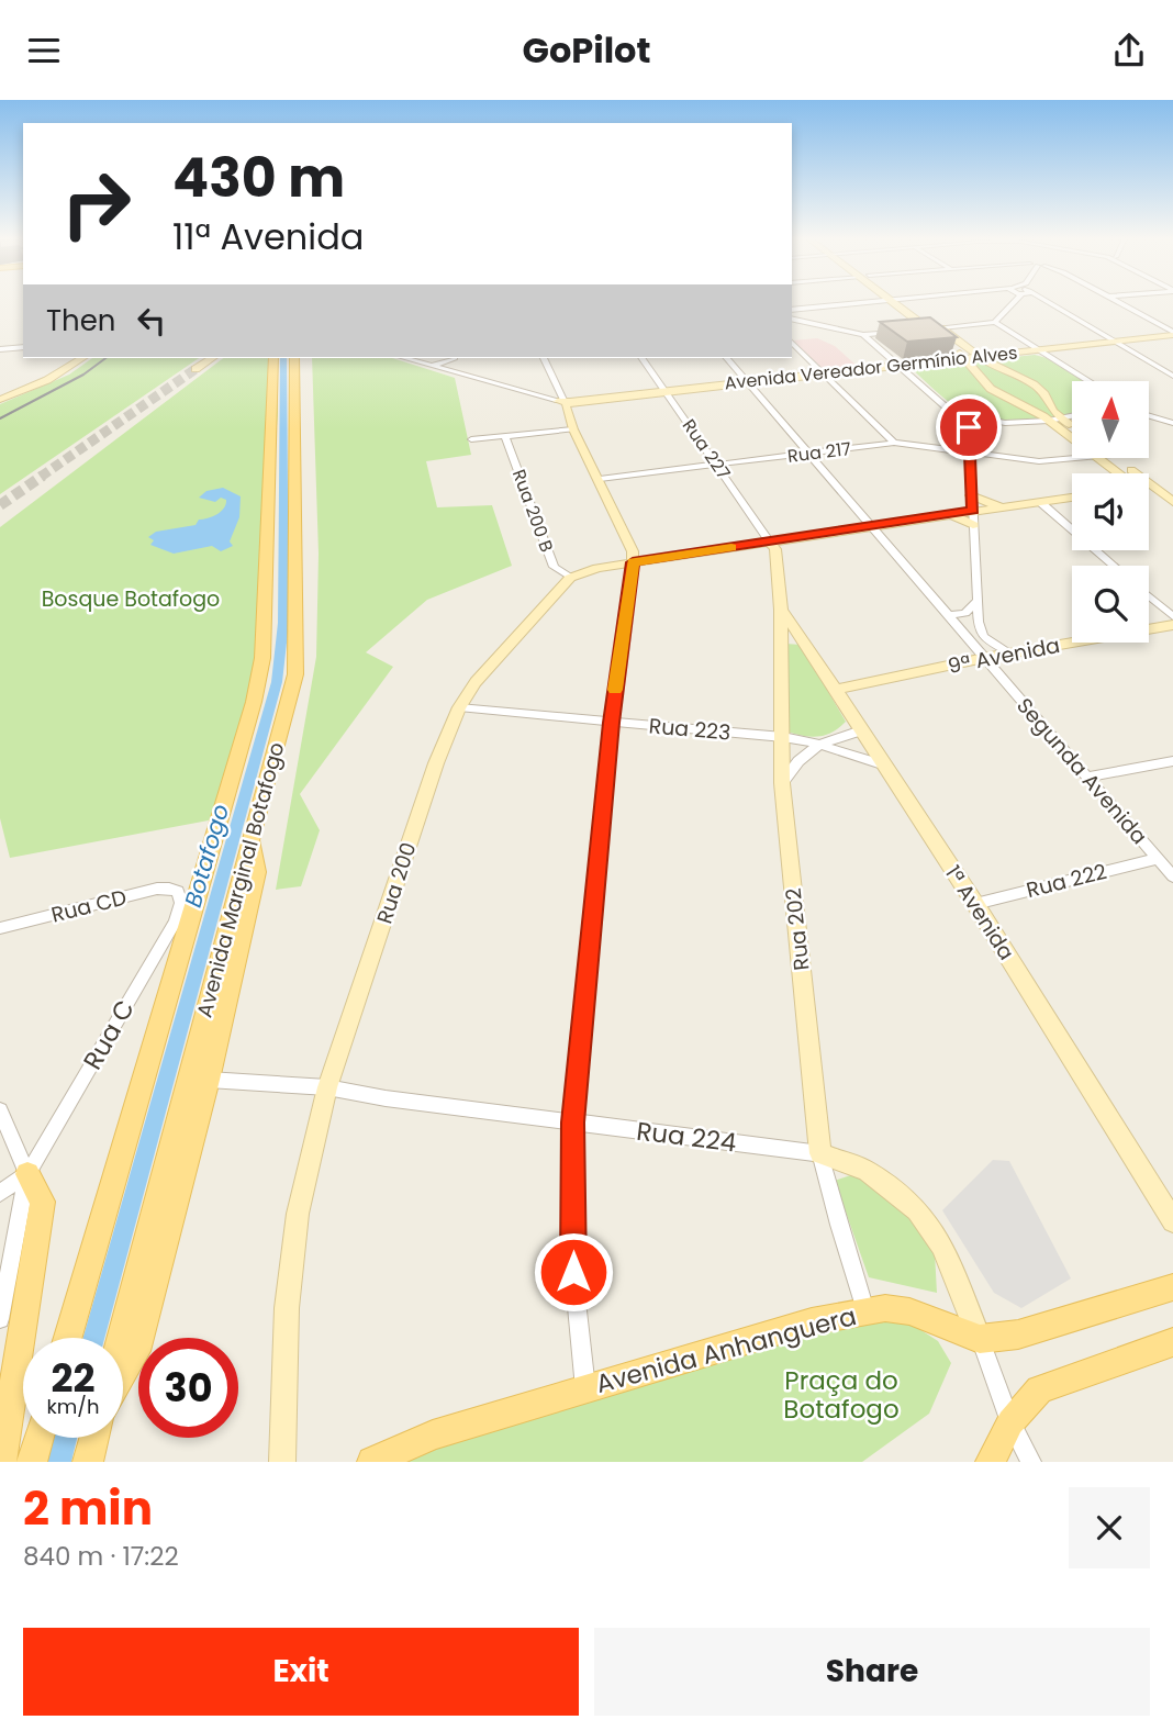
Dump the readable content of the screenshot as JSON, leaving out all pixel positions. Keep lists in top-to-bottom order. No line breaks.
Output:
{"streets":{"main road":["Avenida Marginal Botafogo","Avenida Anhanguera"],"street":["Avenida Vereador Germínio Alves","Rua 227","Rua 217","Rua 200 B","9ª Avenida","Rua 223","Segunda Avenida","Rua 222","Rua 200","Rua CD","1ª Avenida","Rua 202","Rua C","Rua 224"]},"crossings":[["Avenida Vereador Germínio Alves","Rua 227"],["Avenida Vereador Germínio Alves","Segunda Avenida"],["Rua 227","Rua 217"],["Rua 227","Rua 202"],["Rua 217","Segunda Avenida"],["Rua 200 B","Rua 200"],["9ª Avenida","Segunda Avenida"],["9ª Avenida","1ª Avenida"],["Rua 223","Rua 200"],["Rua 223","1ª Avenida"],["Rua 223","Rua 202"],["Segunda Avenida","Rua 222"],["Rua 222","1ª Avenida"],["Rua 200","Rua 224"],["Rua CD","Rua C"],["1ª Avenida","Rua 202"],["Rua 202","Rua 224"],["Rua 202","Avenida Anhanguera"],["Rua 224","Avenida Anhanguera"]],"water":["Botafogo"],"parks":["Bosque Botafogo","Praça do Botafogo"],"north":"top","page":{"header":"GoPilot","turn":["430 m","11ª Avenida"],"then":"Then","speed":"22 km/h","limit":"30","heading":["2 min","840 m · 17:22"],"buttons":["Exit","Share"]}}
